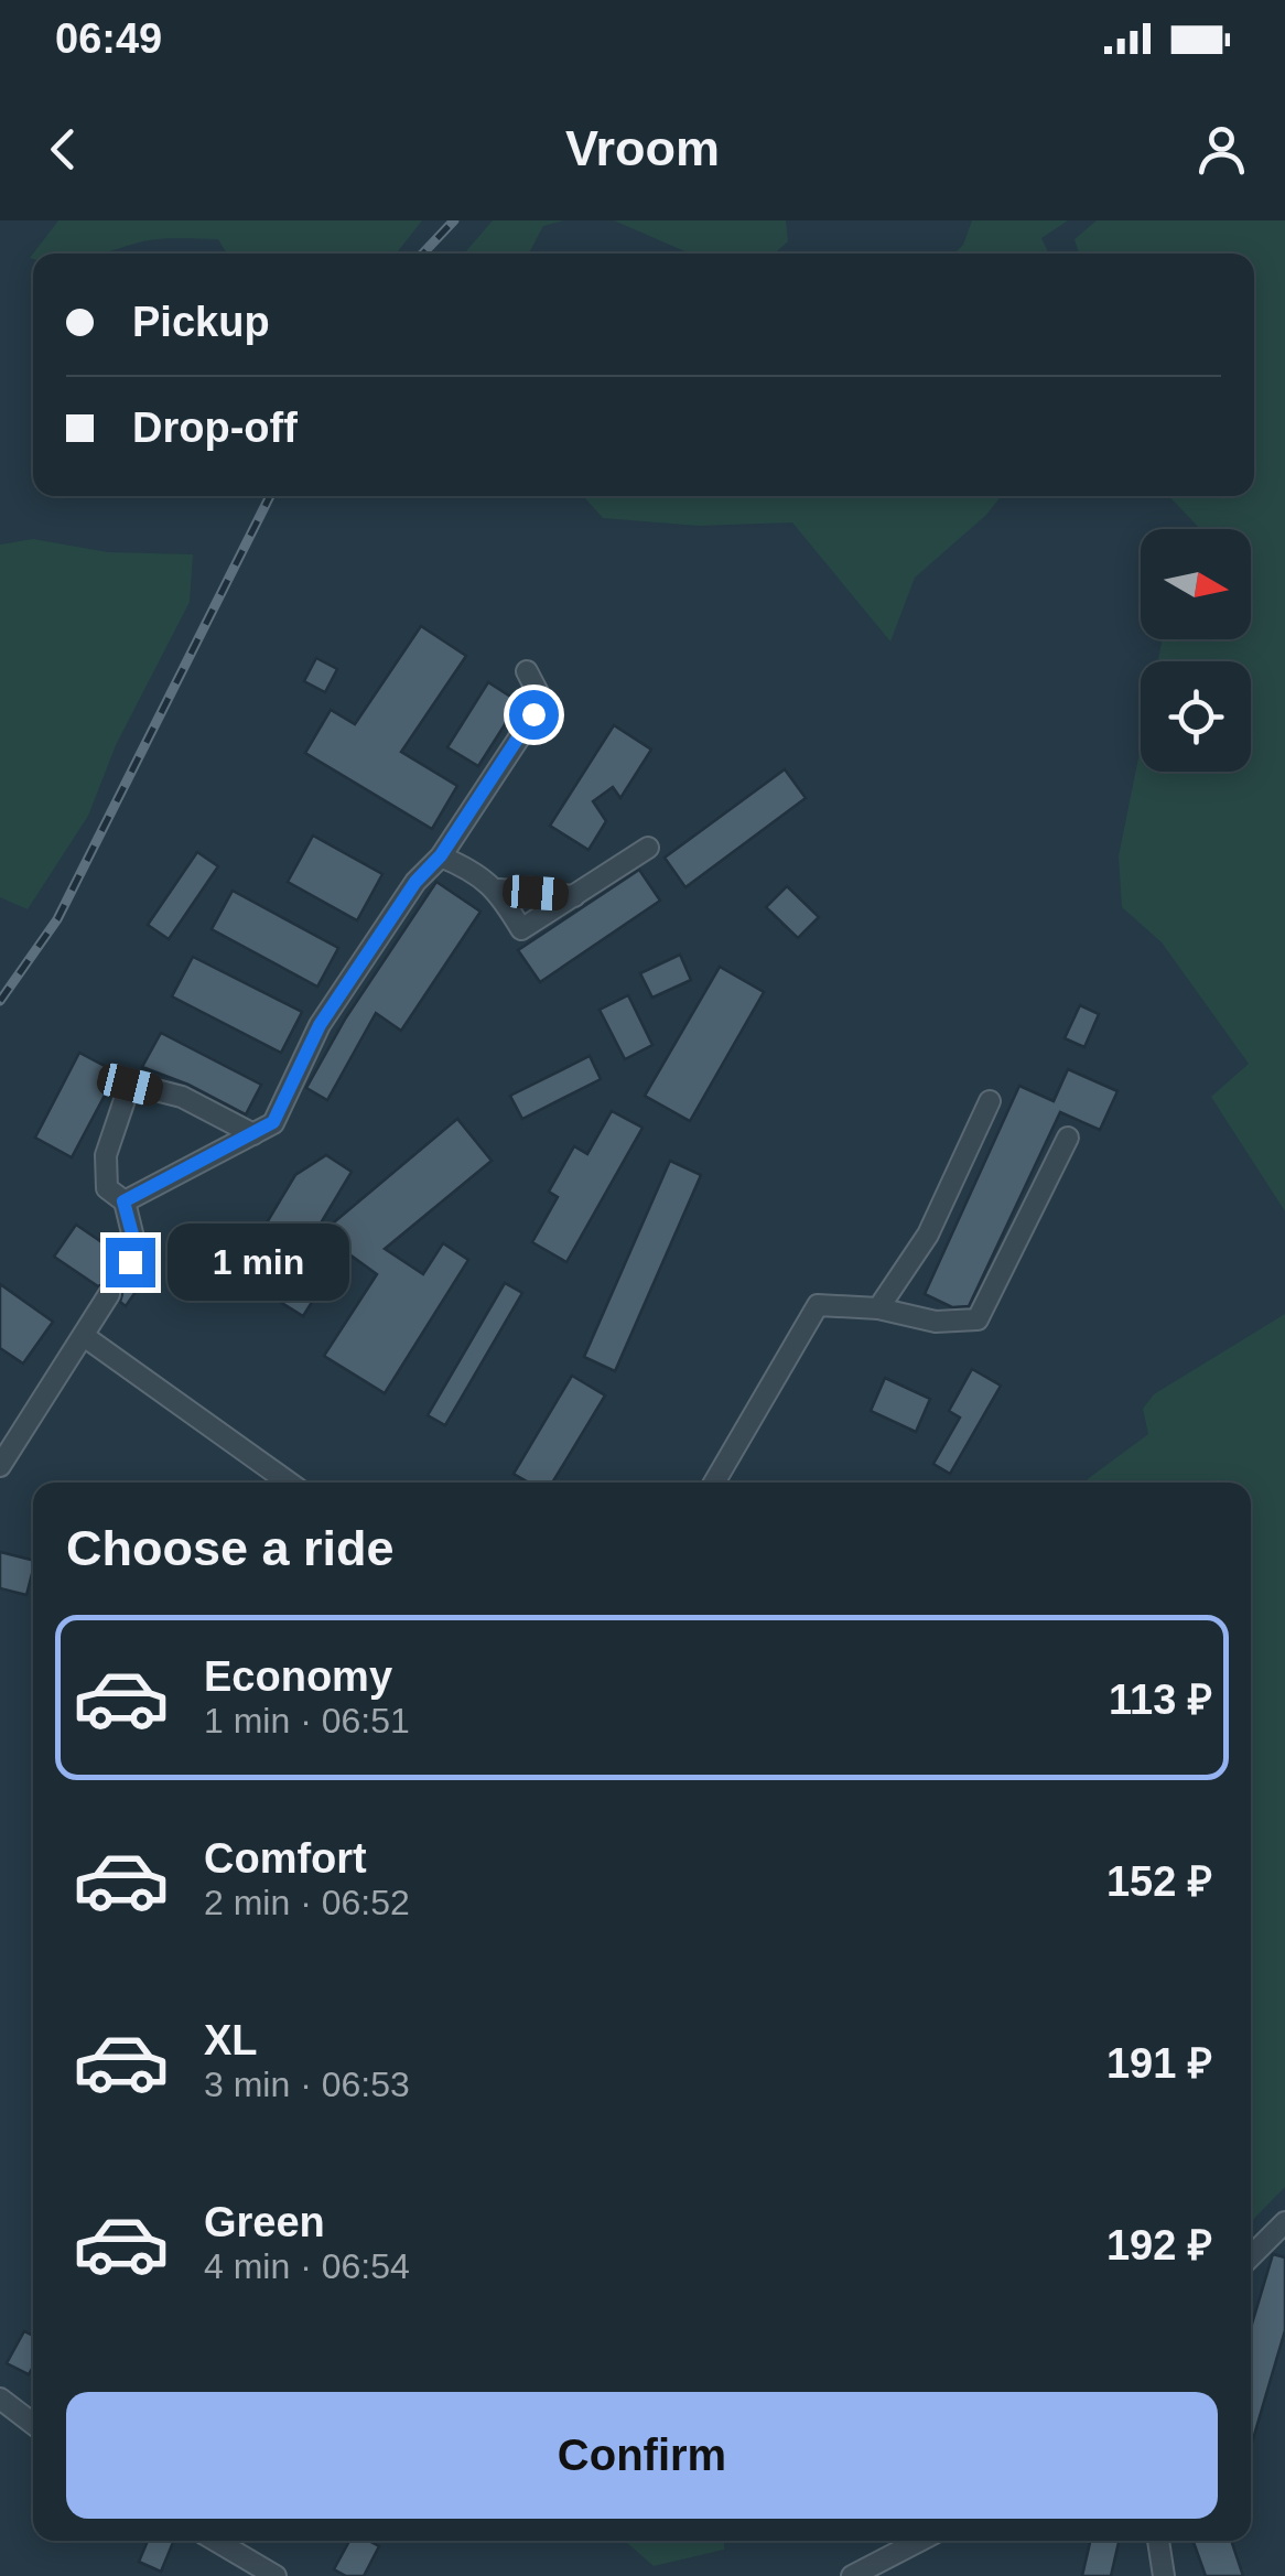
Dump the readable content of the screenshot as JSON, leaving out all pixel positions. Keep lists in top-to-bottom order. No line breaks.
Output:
{"north":"right","page":{"status":"06:49","header":"Vroom","banner":["Pickup","Drop-off"],"bubble":"1 min","heading":"Choose a ride","list":[{"name":"Economy","note":"1 min · 06:51","value":"113 ₽"},{"name":"Comfort","note":"2 min · 06:52","value":"152 ₽"},{"name":"XL","note":"3 min · 06:53","value":"191 ₽"},{"name":"Green","note":"4 min · 06:54","value":"192 ₽"}],"buttons":"Confirm"}}
